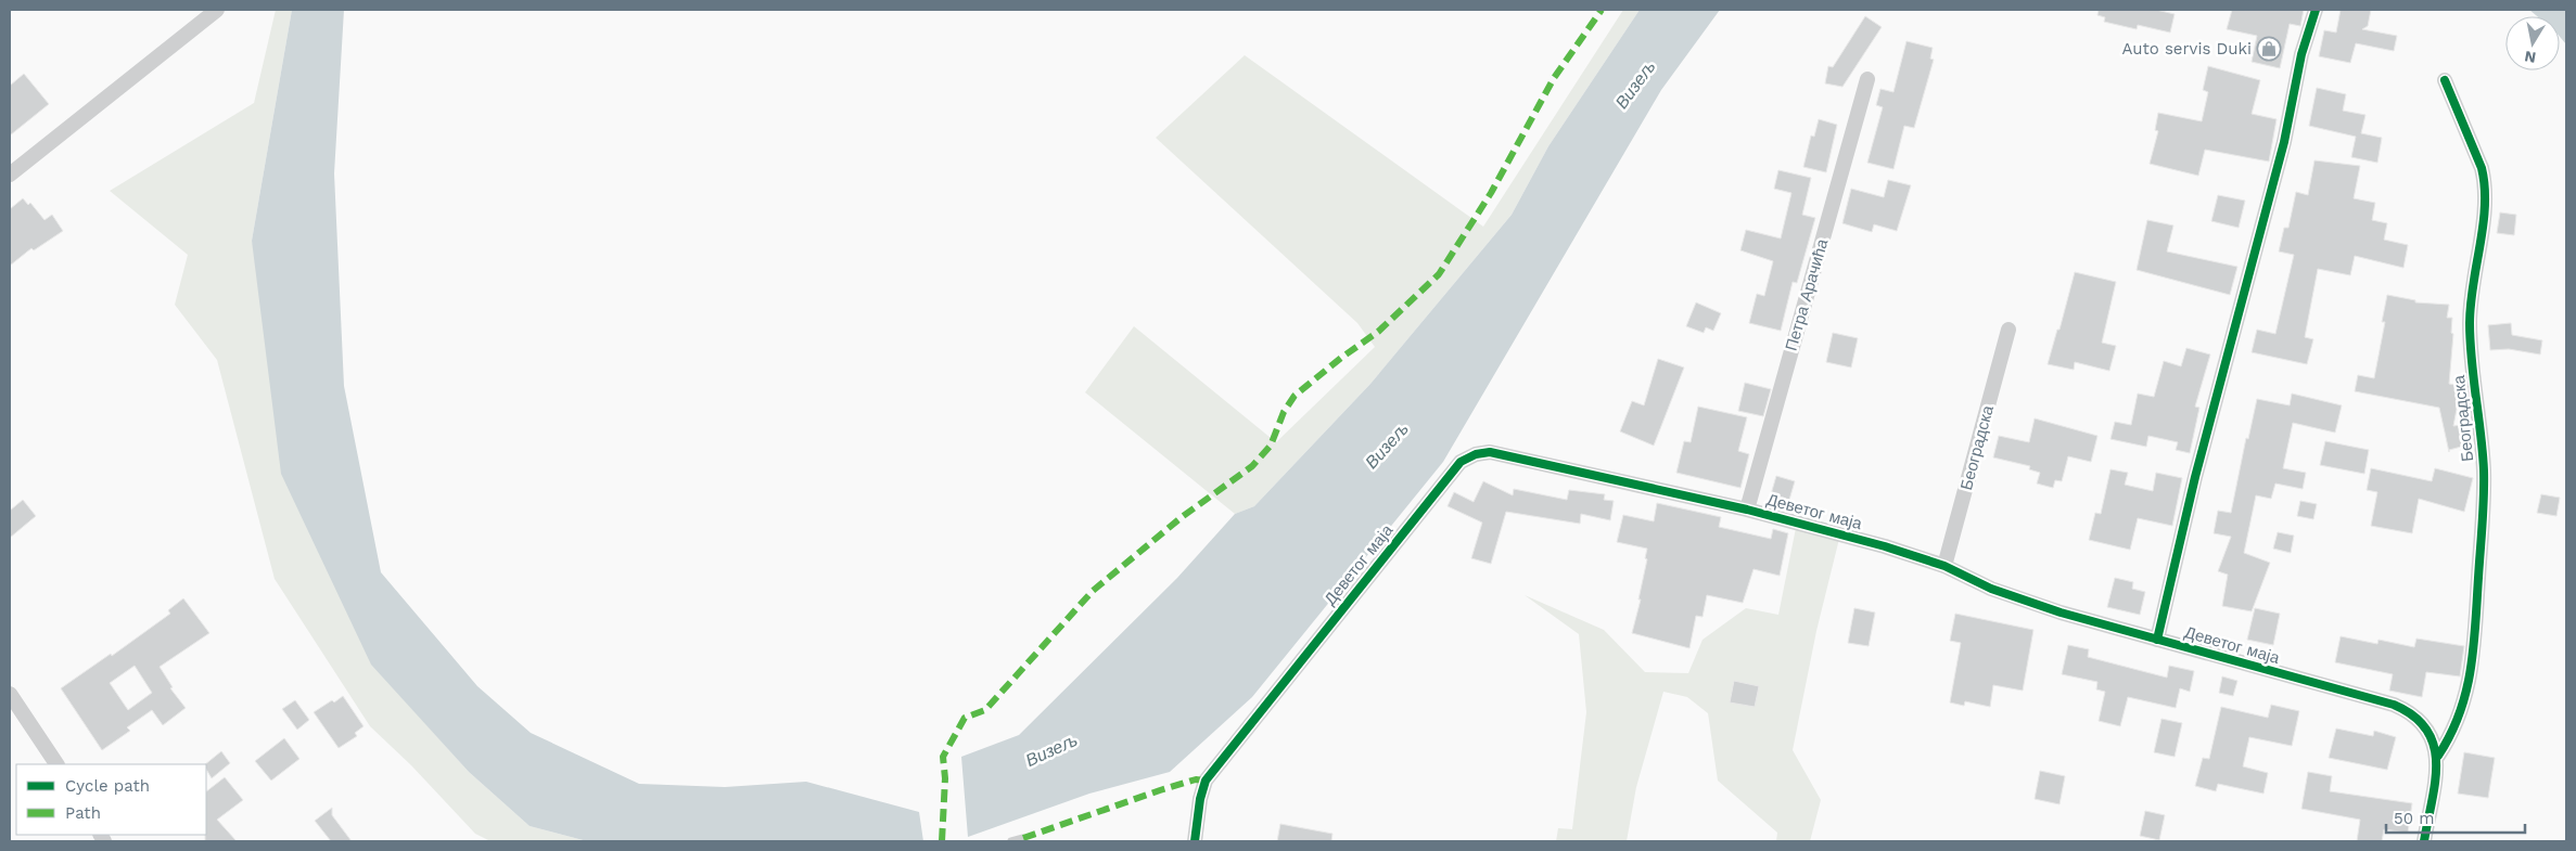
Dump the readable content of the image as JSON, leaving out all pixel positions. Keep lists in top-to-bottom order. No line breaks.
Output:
{"streets":{"street":["Петра Арачића","Београдска","Деветог маја"]},"crossings":[["Петра Арачића","Деветог маја"],["Београдска","Деветог маја"]],"water":["Визељ"],"places":{"shop":["Auto servis Duki"]},"legend":["Cycle path","Path"],"scale_bar":"50 m","north":"bottom"}
